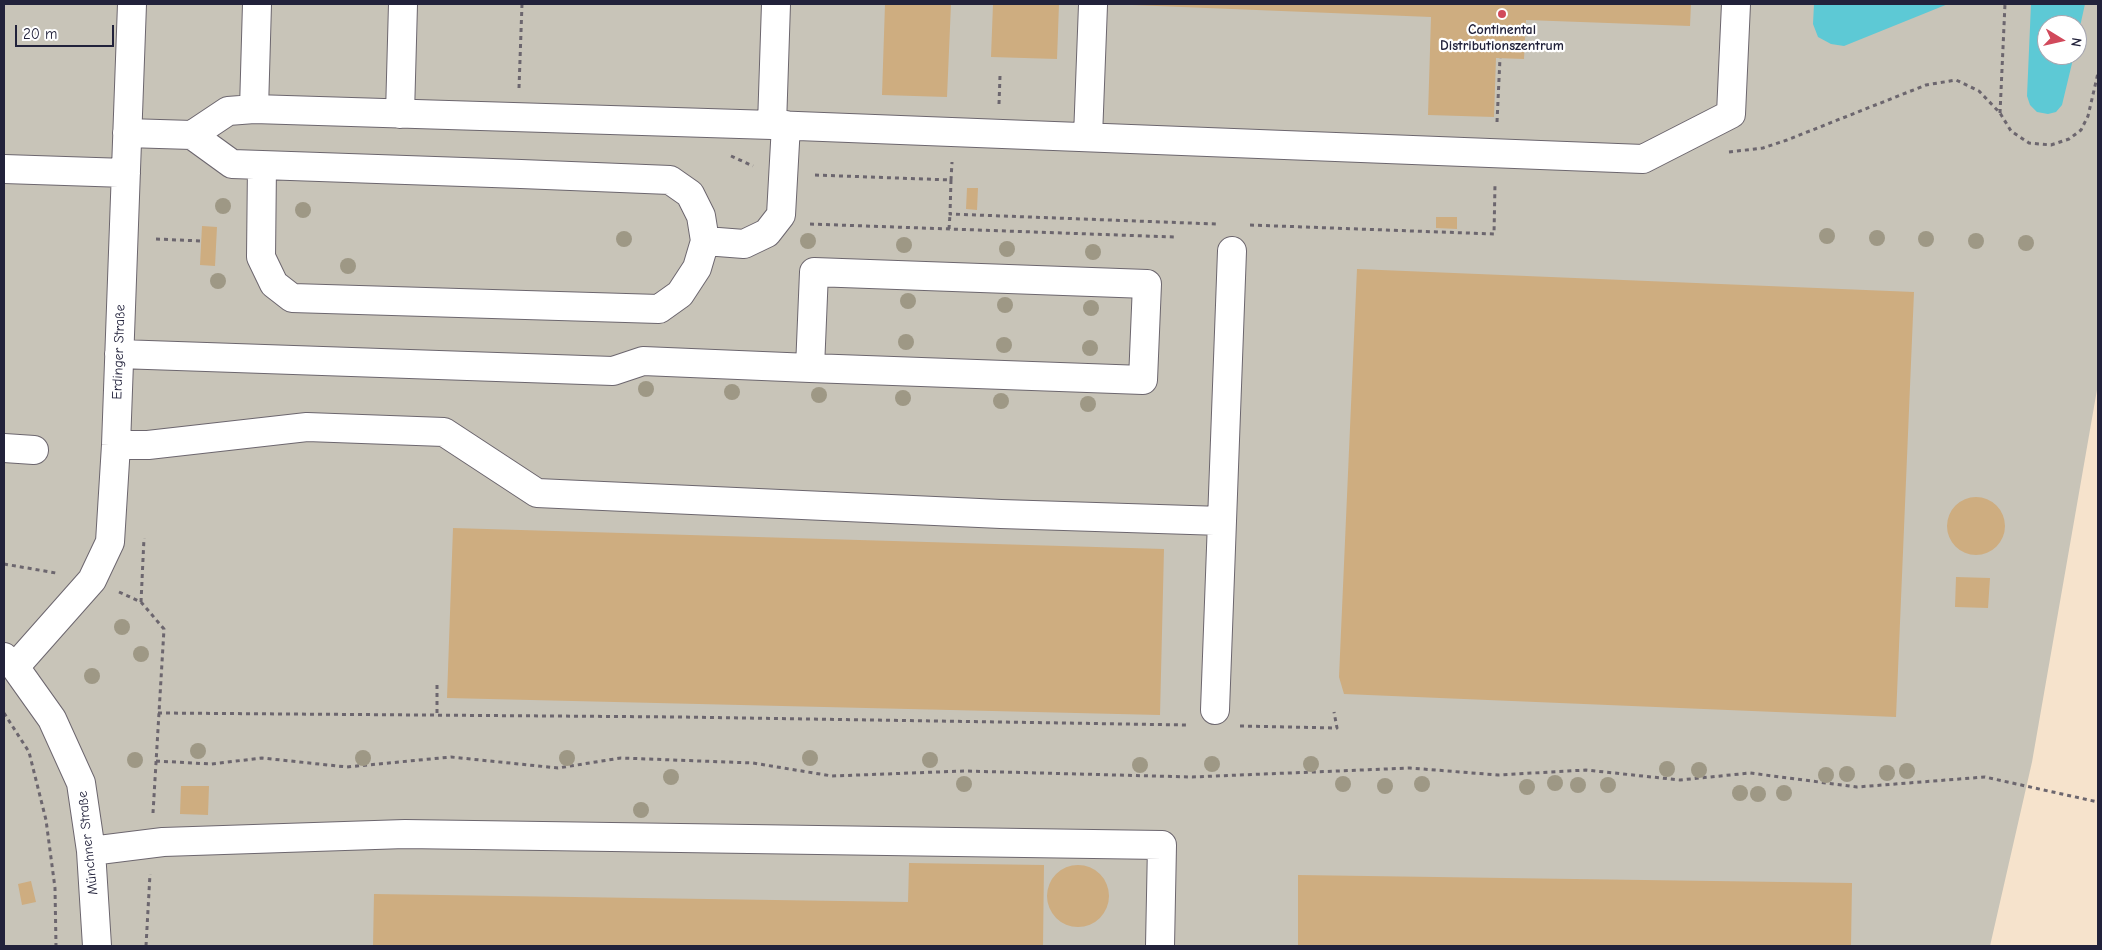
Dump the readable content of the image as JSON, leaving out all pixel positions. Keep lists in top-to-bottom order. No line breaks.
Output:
{"streets":{"street":["Erdinger Straße","Münchner Straße"]},"crossings":[["Erdinger Straße","Münchner Straße"]],"places":["Continental Distributionszentrum"],"scale_bar":"20 m","north":"right"}
